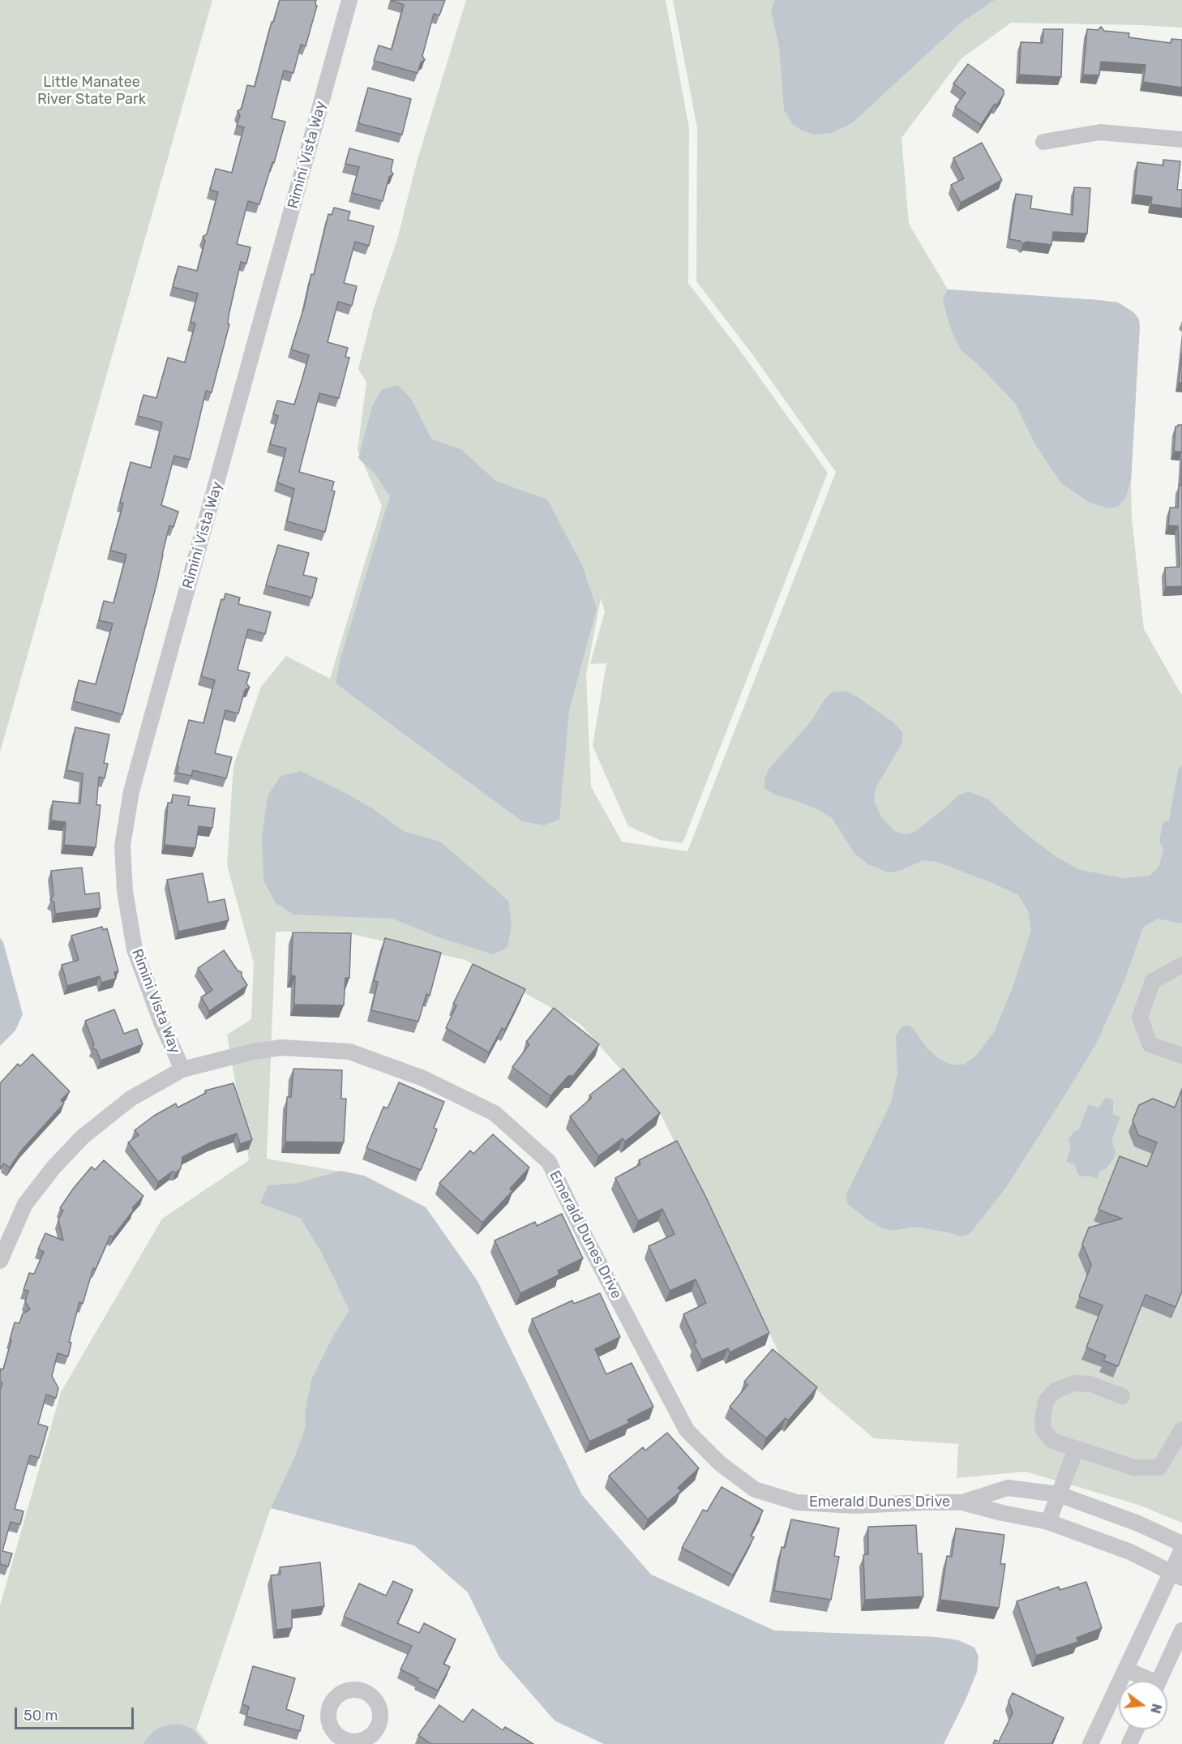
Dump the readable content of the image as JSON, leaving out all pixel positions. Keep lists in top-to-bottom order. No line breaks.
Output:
{"streets":{"street":["Rimini Vista Way","Emerald Dunes Drive"]},"crossings":[["Rimini Vista Way","Emerald Dunes Drive"]],"parks":["Little Manatee River State Park"],"scale_bar":"50 m","north":"right"}
